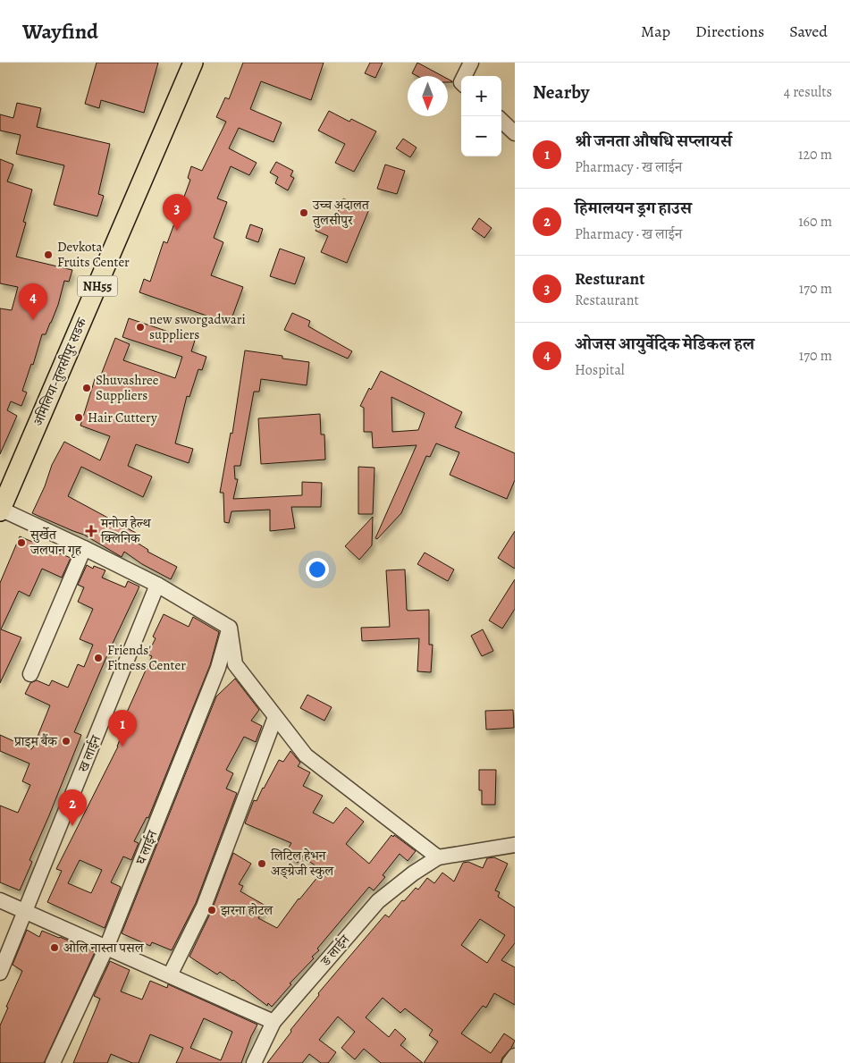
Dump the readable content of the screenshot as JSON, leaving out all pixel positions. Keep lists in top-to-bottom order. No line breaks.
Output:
{"streets":{"main road":["NH55","अमिलिया-तुलसीपुर सडक"],"street":["ख लाईन","घ लाईन","ङ लाईन"]},"places":{"other":["उच्च अदालत तुलसीपुर","Devkota Fruits Center","new sworgadwari suppliers","Shuvashree Suppliers","Hair Cuttery","सुर्खेत जलपान गृह","Friends' Fitness Center","प्राइम बैंक","लिटिल हेभन अङ्‍ग्रेजी स्कुल","झरना होटल","ओलि नास्ता पसल"],"health":["मनोज हेल्थ क्लिनिक"]},"north":"bottom","page":{"header":"Wayfind","nav":["Map","Directions","Saved"],"heading":["Nearby","4 results"],"map_buttons":["+","−"],"list":[{"mark":"1","name":"श्री जनता औषधि सप्लायर्स","note":"Pharmacy · ख लाईन","value":"120 m"},{"mark":"2","name":"हिमालयन ड्रग हाउस","note":"Pharmacy · ख लाईन","value":"160 m"},{"mark":"3","name":"Resturant","note":"Restaurant","value":"170 m"},{"mark":"4","name":"ओजस आयुर्वेदिक मेडिकल हल","note":"Hospital","value":"170 m"}],"pins":["3","4","1","2"]}}
